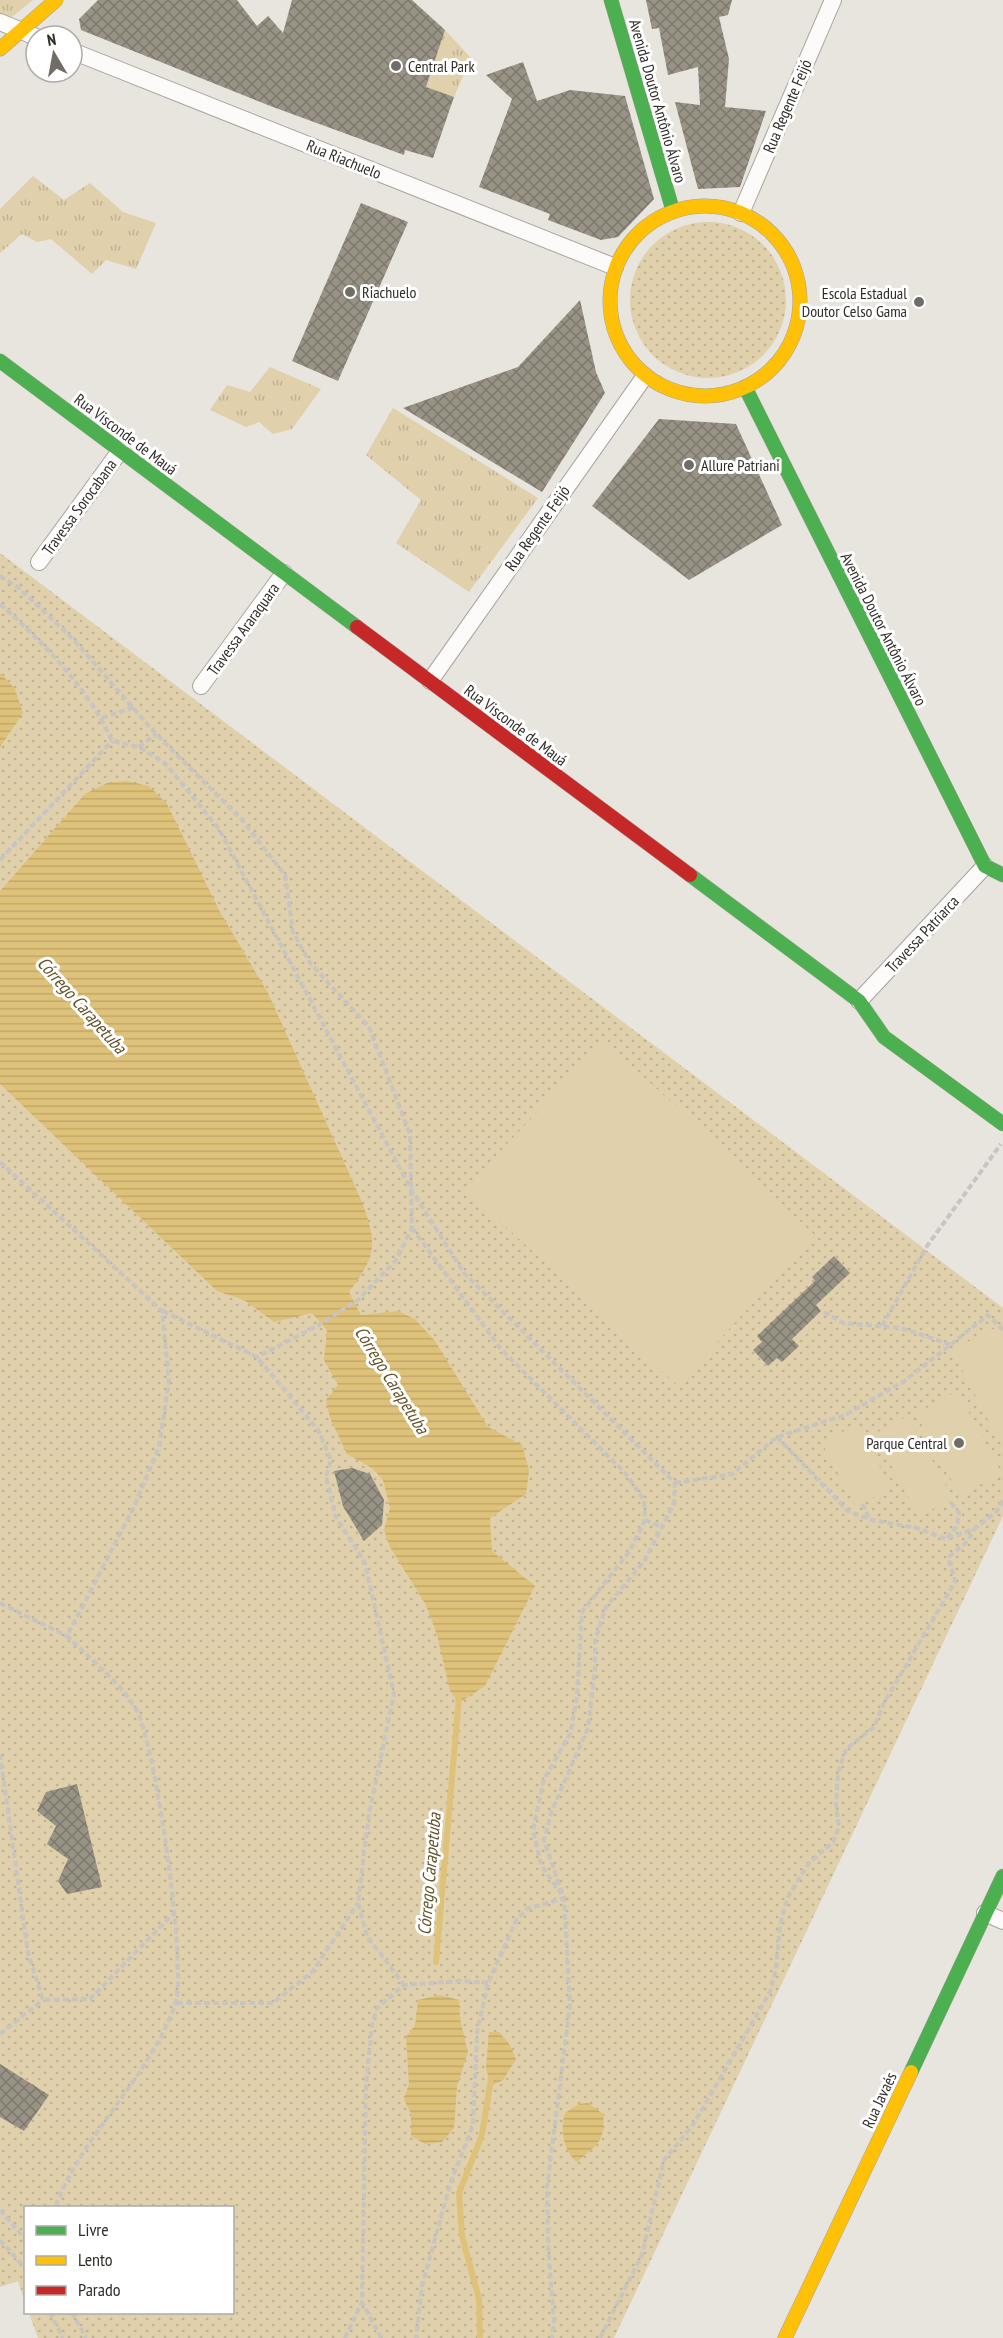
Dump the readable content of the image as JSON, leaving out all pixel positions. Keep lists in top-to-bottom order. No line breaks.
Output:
{"streets":{"street":["Avenida Doutor Antônio Álvaro","Rua Regente Feijó","Rua Riachuelo","Rua Visconde de Mauá","Travessa Sorocabana","Travessa Araraquara","Travessa Patriarca","Rua Javaés"]},"crossings":[["Avenida Doutor Antônio Álvaro","Rua Regente Feijó"],["Avenida Doutor Antônio Álvaro","Rua Riachuelo"],["Avenida Doutor Antônio Álvaro","Travessa Patriarca"],["Rua Regente Feijó","Rua Riachuelo"],["Rua Regente Feijó","Rua Visconde de Mauá"],["Rua Visconde de Mauá","Travessa Sorocabana"],["Rua Visconde de Mauá","Travessa Araraquara"],["Rua Visconde de Mauá","Travessa Patriarca"]],"water":["Córrego Carapetuba"],"places":["Central Park","Riachuelo","Escola Estadual Doutor Celso Gama","Allure Patriani","Parque Central"],"legend":["Livre","Lento","Parado"],"north":"top"}
